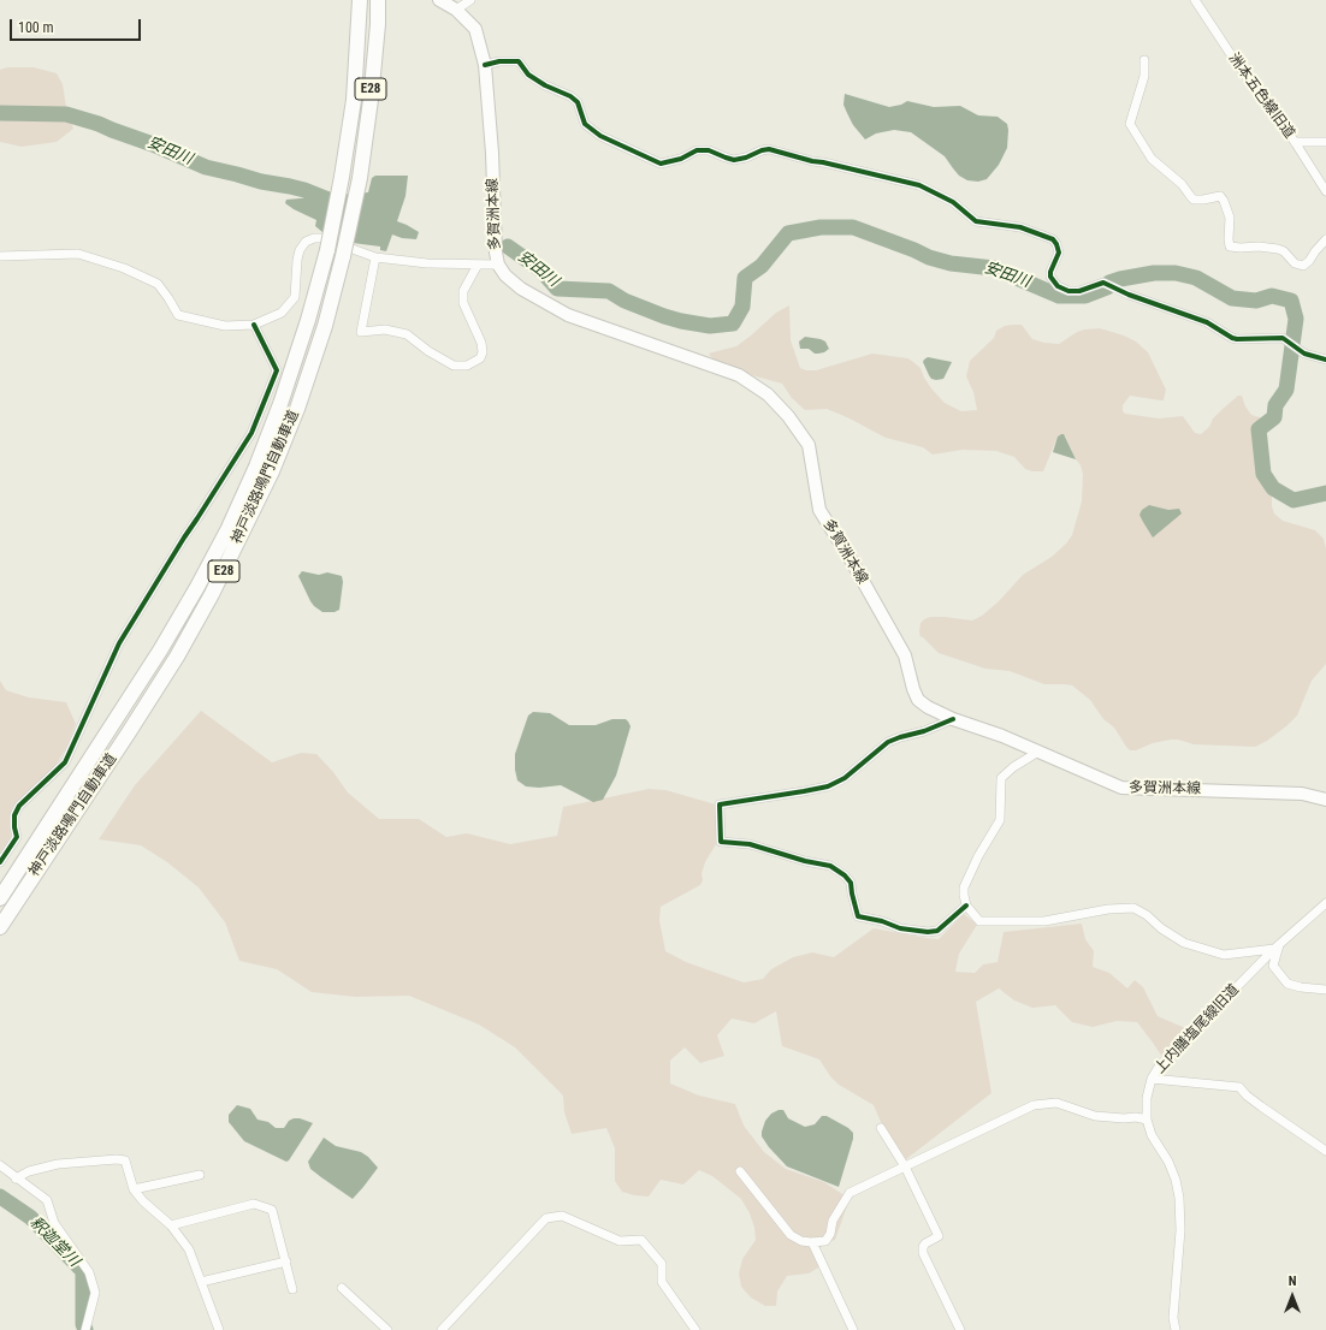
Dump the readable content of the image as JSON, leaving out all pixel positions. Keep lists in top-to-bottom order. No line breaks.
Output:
{"streets":{"highway":["E28","神戸淡路鳴門自動車道"],"main road":["多賀洲本線"],"street":["洲本五色線旧道","上内膳塩尾線旧道"]},"water":["安田川","釈迦堂川"],"scale_bar":"100 m","north":"top"}
